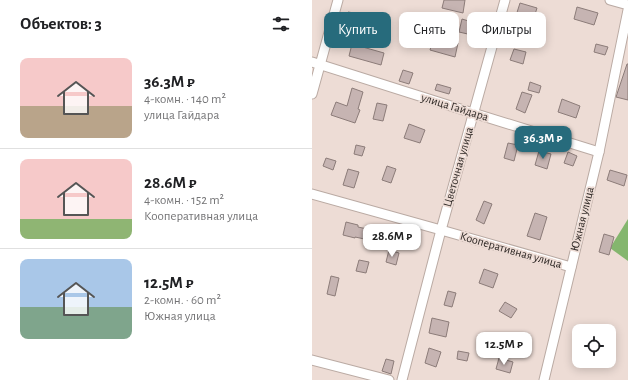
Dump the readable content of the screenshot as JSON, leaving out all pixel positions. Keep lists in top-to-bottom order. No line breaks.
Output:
{"streets":{"street":["улица Гайдара","Цветочная улица","Южная улица","Кооперативная улица"]},"crossings":[["улица Гайдара","Цветочная улица"],["улица Гайдара","Южная улица"],["Цветочная улица","Кооперативная улица"],["Южная улица","Кооперативная улица"]],"page":{"heading":"Объектов: 3","chip":["Купить","Снять","Фильтры"],"list":[{"name":"36.3M ₽","note":"4-комн. · 140 m² · улица Гайдара"},{"name":"28.6M ₽","note":"4-комн. · 152 m² · Кооперативная улица"},{"name":"12.5M ₽","note":"2-комн. · 60 m² · Южная улица"}],"price":["36.3M ₽","28.6M ₽","12.5M ₽"]}}
